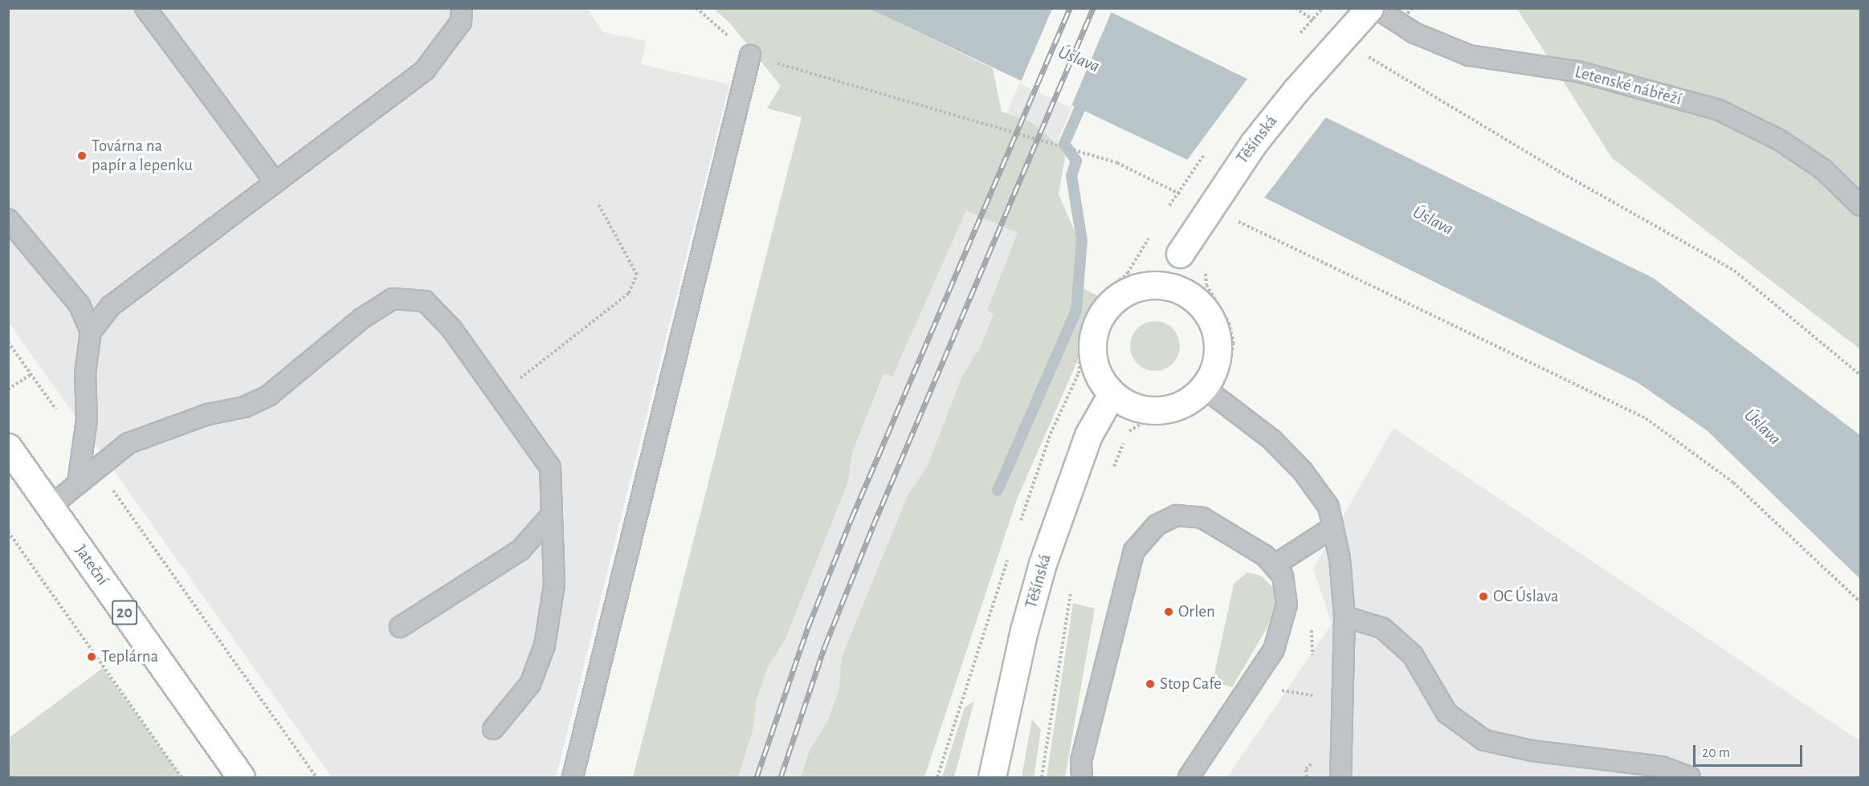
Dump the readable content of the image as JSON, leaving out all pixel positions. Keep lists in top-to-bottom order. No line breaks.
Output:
{"streets":{"street":["Těšínská","Jateční","20"],"lane":["Letenské nábřeží"]},"crossings":[["Letenské nábřeží","Těšínská"]],"water":["Úslava"],"places":["Továrna na papír a lepenku","OC Úslava","Orlen","Teplárna","Stop Cafe"],"scale_bar":"20 m"}
